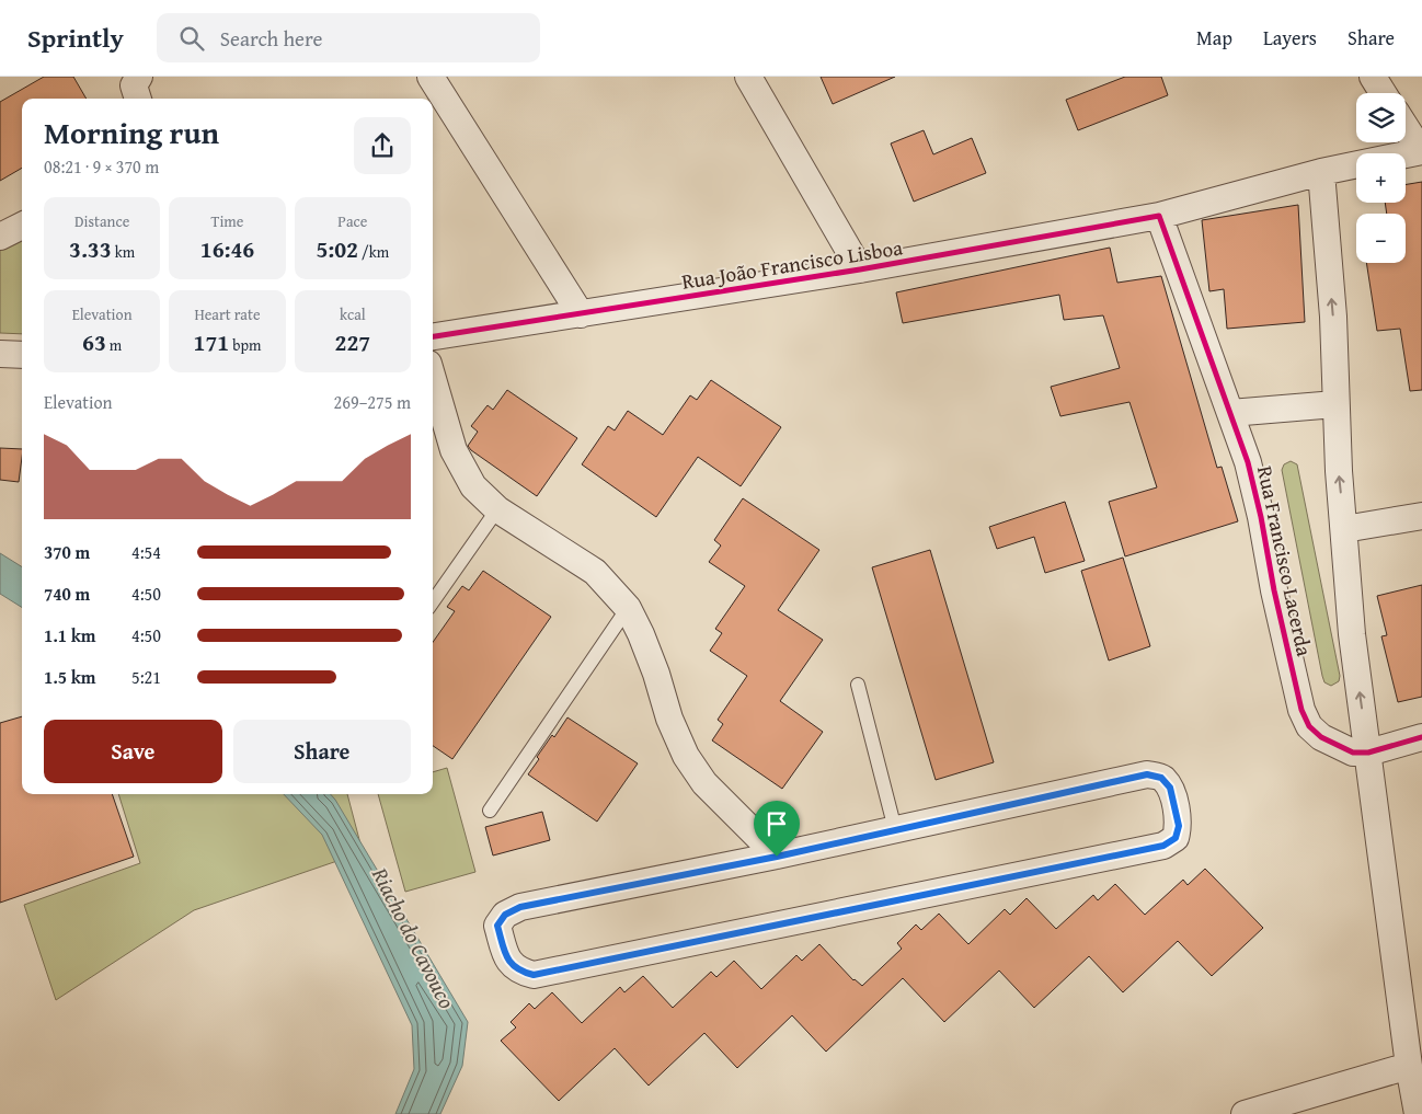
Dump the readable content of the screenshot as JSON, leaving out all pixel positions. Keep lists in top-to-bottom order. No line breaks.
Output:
{"streets":{"street":["Rua João Francisco Lisboa","Rua Francisco Lacerda"]},"crossings":[["Rua João Francisco Lisboa","Rua Francisco Lacerda"]],"water":["Riacho do Cavouco"],"page":{"header":"Sprintly","search":"Search here","nav":["Map","Layers","Share"],"map_buttons":["+","−"],"heading":["Morning run","08:21 · 9 × 370 m"],"stats":[["Distance","3.33 km"],["Time","16:46"],["Pace","5:02 /km"],["Elevation","63 m"],["Heart rate","171 bpm"],["kcal","227"]],"chart":["Elevation","269–275 m"],"list":[{"name":"370 m","note":"4:54"},{"name":"740 m","note":"4:50"},{"name":"1.1 km","note":"4:50"},{"name":"1.5 km","note":"5:21"}],"buttons":["Save","Share"]}}
